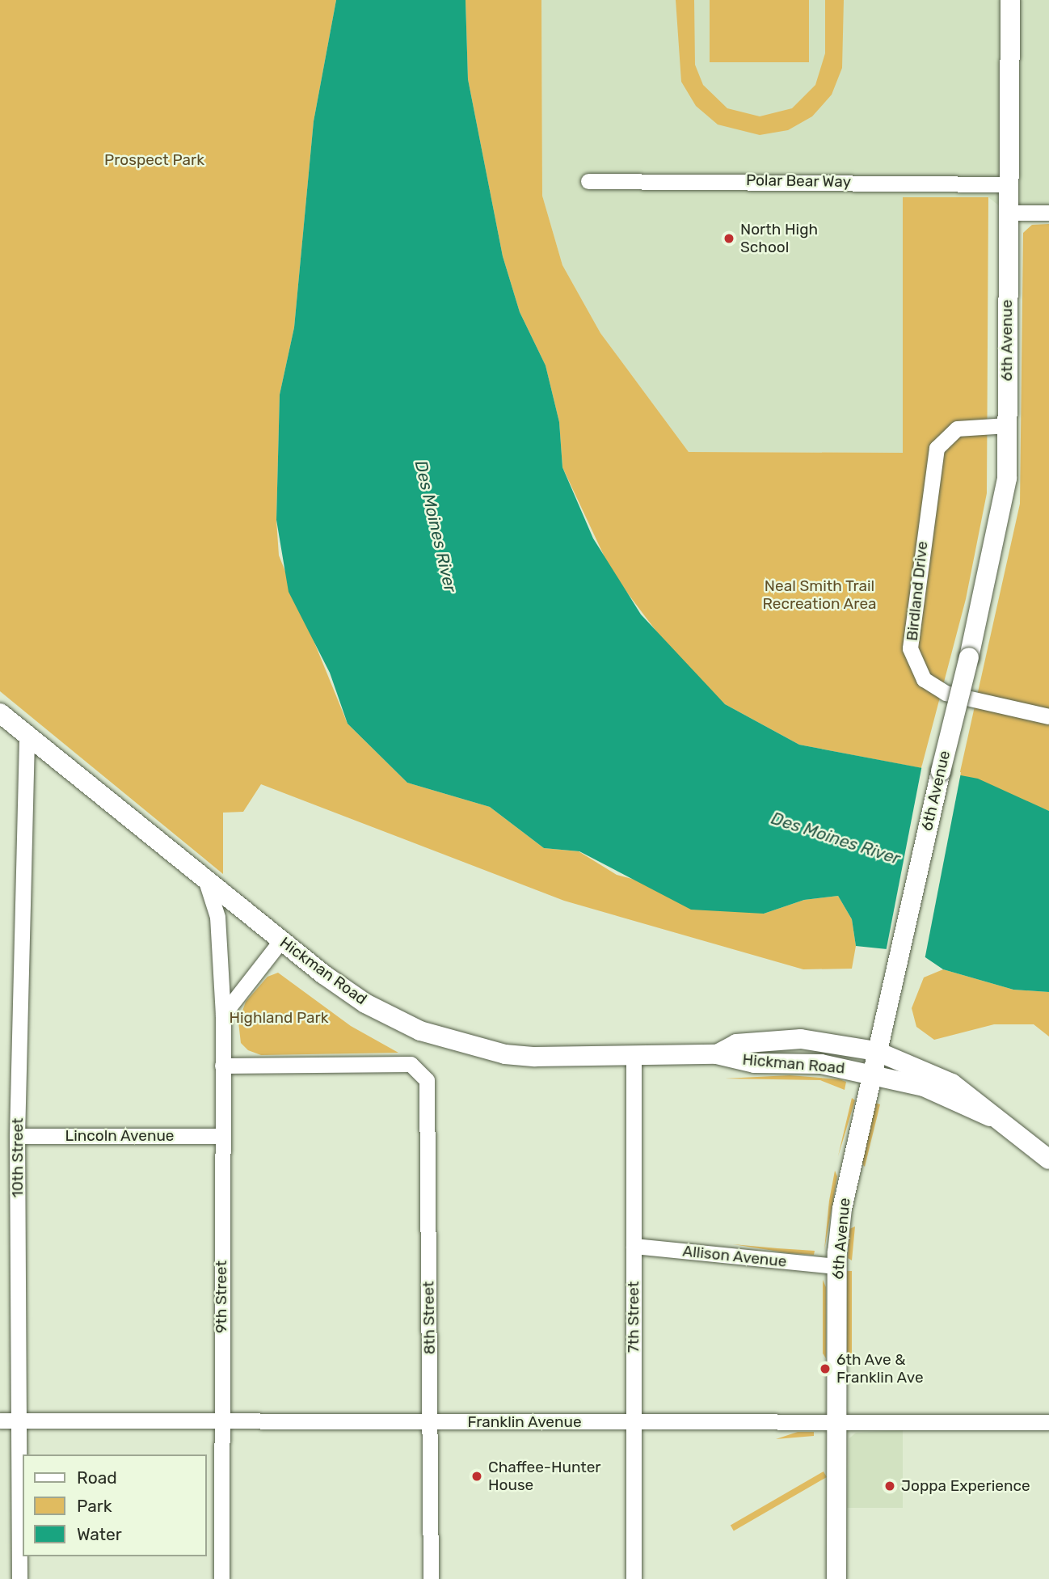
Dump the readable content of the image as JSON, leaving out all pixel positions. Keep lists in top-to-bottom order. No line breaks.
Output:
{"streets":{"main road":["6th Avenue","Hickman Road"],"street":["Polar Bear Way","Birdland Drive","Lincoln Avenue","10th Street","Allison Avenue","9th Street","7th Street","8th Street","Franklin Avenue"]},"crossings":[["Polar Bear Way","6th Avenue"],["6th Avenue","Birdland Drive"],["6th Avenue","Hickman Road"],["6th Avenue","Allison Avenue"],["6th Avenue","Franklin Avenue"],["Hickman Road","10th Street"],["Hickman Road","9th Street"],["Hickman Road","7th Street"],["Lincoln Avenue","10th Street"],["Lincoln Avenue","9th Street"],["10th Street","Franklin Avenue"],["Allison Avenue","7th Street"],["9th Street","8th Street"],["9th Street","Franklin Avenue"],["7th Street","Franklin Avenue"],["8th Street","Franklin Avenue"]],"water":["Des Moines River"],"parks":["Prospect Park","Neal Smith Trail Recreation Area","Highland Park"],"places":["North High School","6th Ave & Franklin Ave","Chaffee-Hunter House","Joppa Experience"],"legend":["Road","Park","Water"]}
